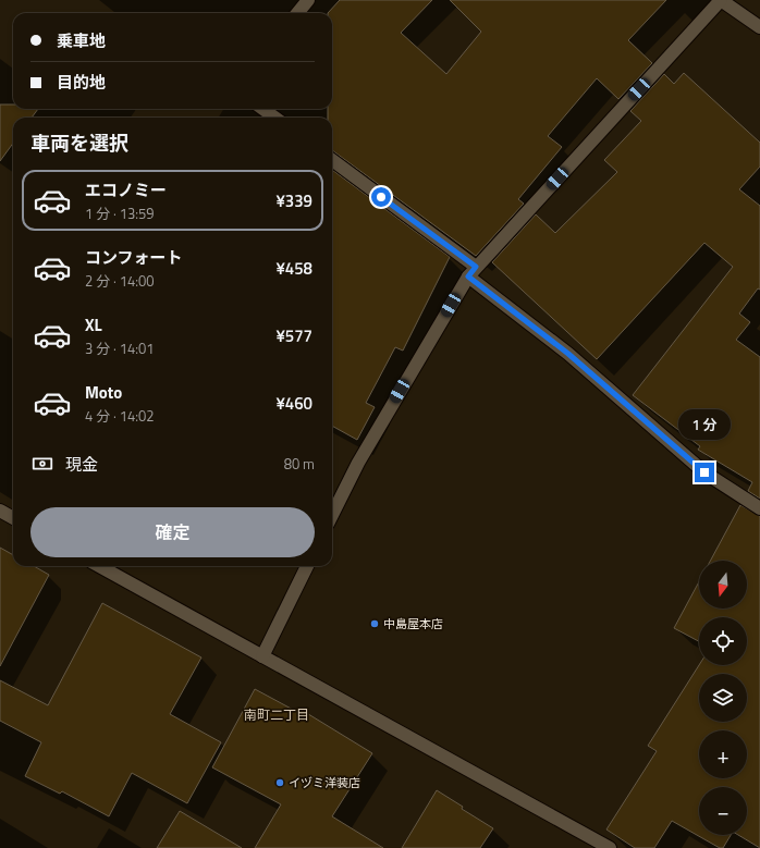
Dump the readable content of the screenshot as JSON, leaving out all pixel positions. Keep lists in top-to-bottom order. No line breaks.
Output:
{"districts":["南町二丁目"],"places":["中島屋本店","イヅミ洋装店"],"north":"bottom","page":{"banner":["乗車地","目的地"],"heading":"車両を選択","list":[{"name":"エコノミー","note":"1 分 · 13:59","value":"¥339"},{"name":"コンフォート","note":"2 分 · 14:00","value":"¥458"},{"name":"XL","note":"3 分 · 14:01","value":"¥577"},{"name":"Moto","note":"4 分 · 14:02","value":"¥460"}],"bubble":"1 分","pay":["現金","80 m"],"buttons":"確定","map_buttons":["+","−"]}}
